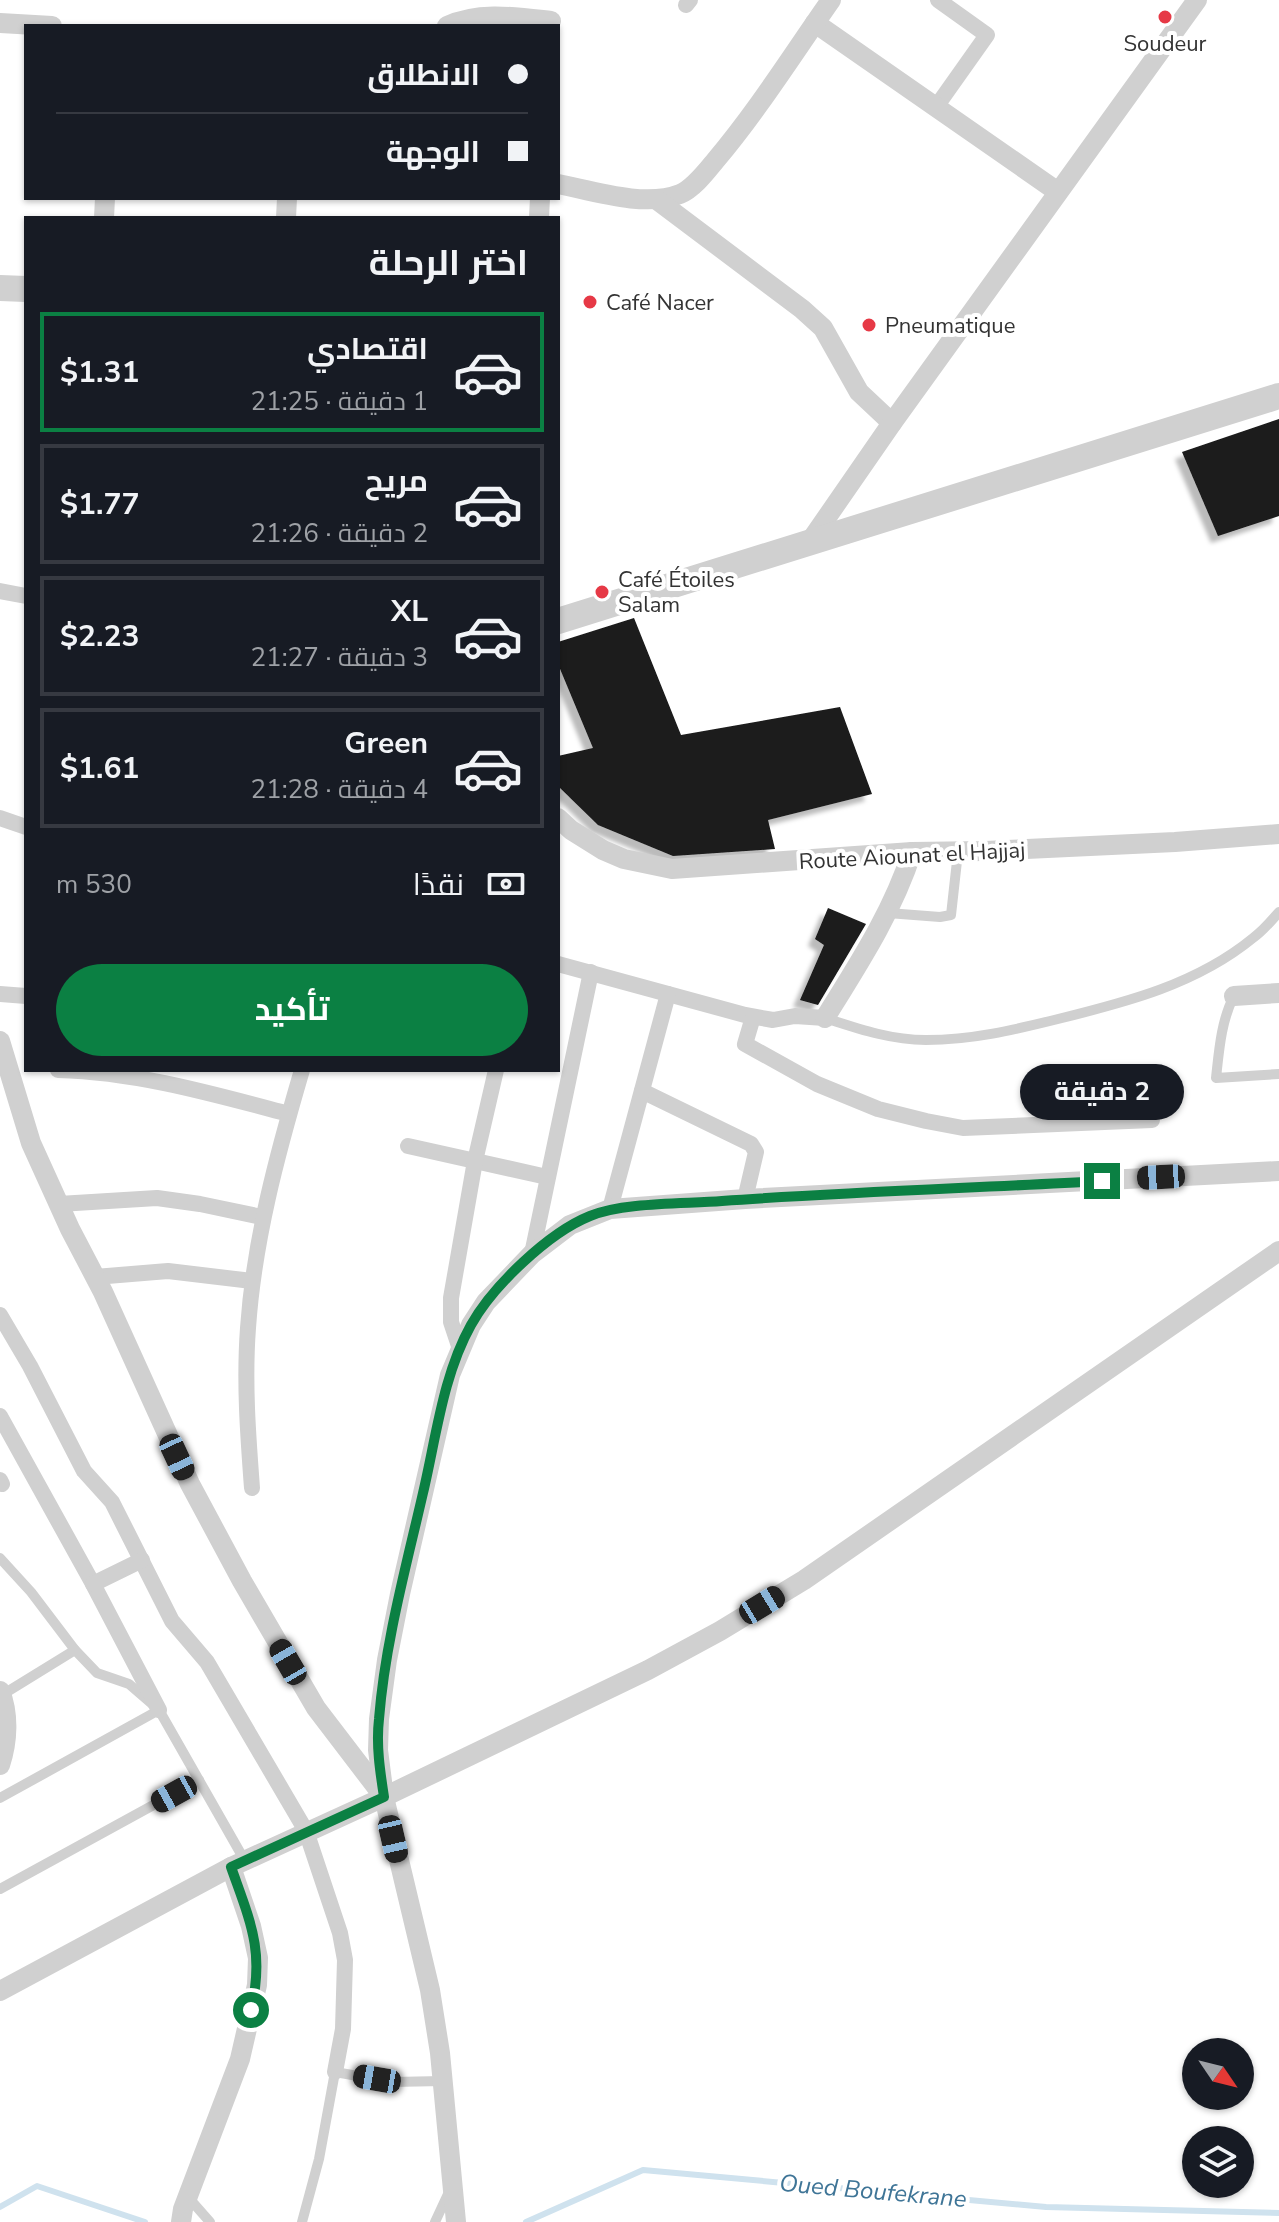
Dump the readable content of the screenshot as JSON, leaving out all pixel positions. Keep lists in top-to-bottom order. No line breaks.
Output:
{"streets":{"street":["Route Aiounat el Hajjaj"]},"water":["Oued Boufekrane"],"places":["Soudeur","Café Nacer","Pneumatique","Café Étoiles Salam"],"north":"bottom right","page":{"banner":["الانطلاق","الوجهة"],"heading":"اختر الرحلة","list":[{"name":"اقتصادي","note":"1 دقيقة · 21:25","value":"$1.31"},{"name":"مريح","note":"2 دقيقة · 21:26","value":"$1.77"},{"name":"XL","note":"3 دقيقة · 21:27","value":"$2.23"},{"name":"Green","note":"4 دقيقة · 21:28","value":"$1.61"}],"pay":["نقدًا","530 m"],"buttons":"تأكيد","bubble":"2 دقيقة"}}
